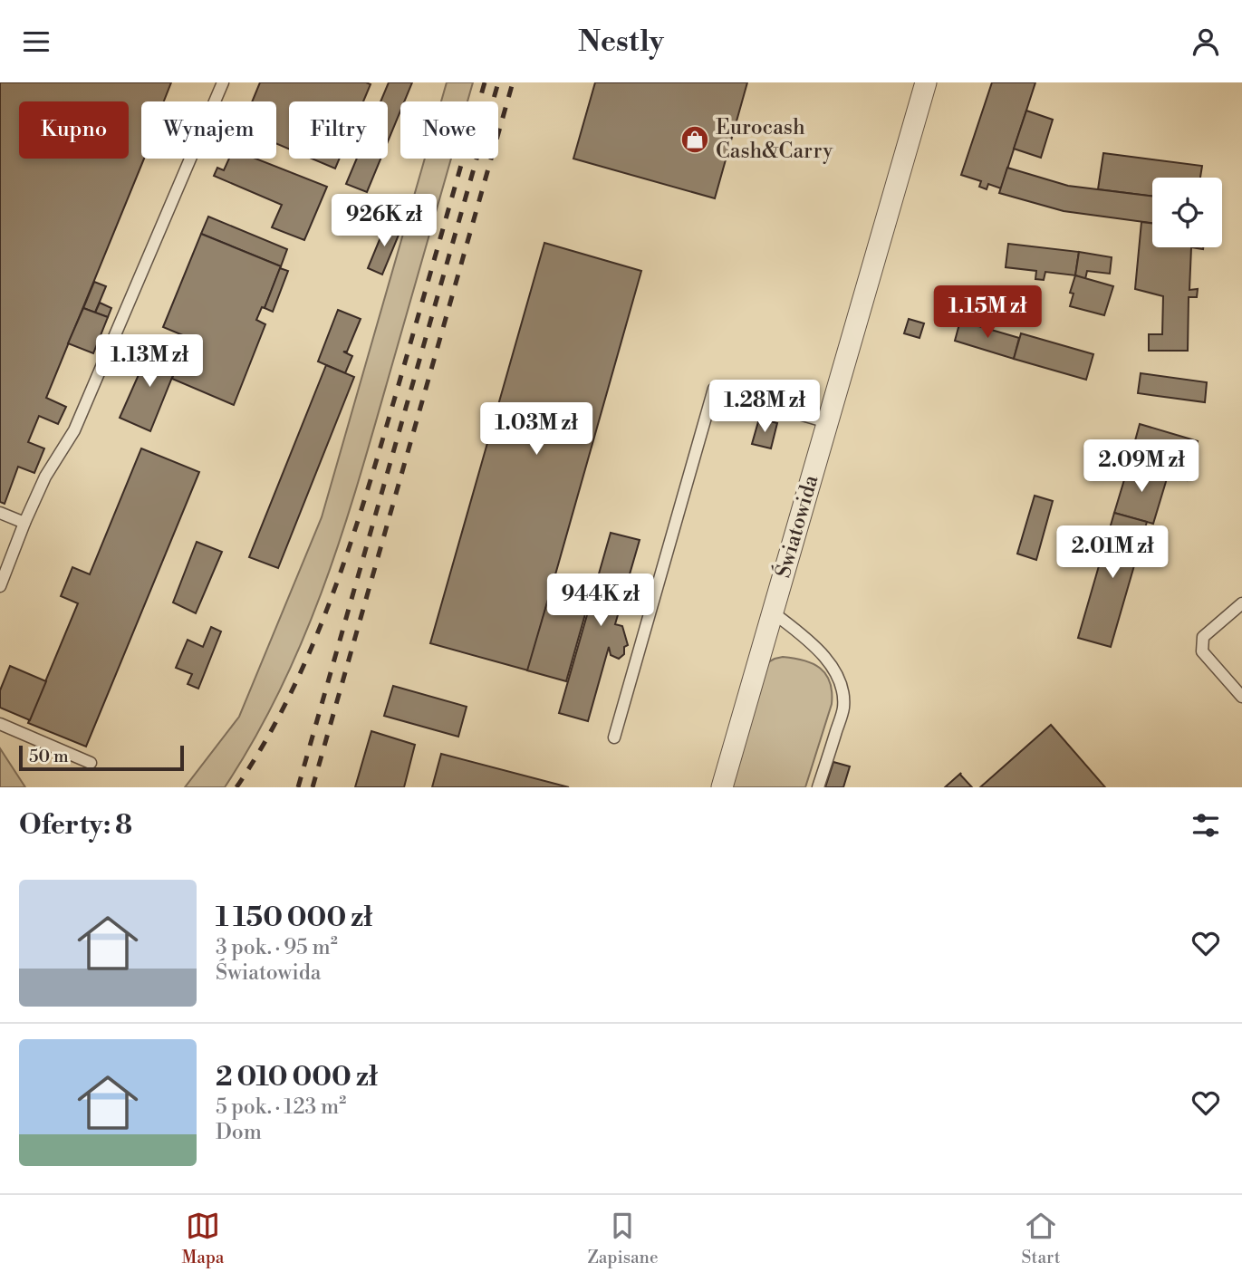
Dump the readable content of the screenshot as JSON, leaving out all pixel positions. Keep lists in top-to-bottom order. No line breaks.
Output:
{"streets":{"street":["Światowida"]},"places":{"shop":["Eurocash Cash&Carry"]},"scale_bar":"50 m","page":{"header":"Nestly","chip":["Kupno","Wynajem","Filtry","Nowe"],"price":["926K zł","1.15M zł","1.13M zł","1.28M zł","1.03M zł","2.09M zł","2.01M zł","944K zł"],"scale":"50 m","heading":"Oferty: 8","list":[{"name":"1 150 000 zł","note":"3 pok. · 95 m² · Światowida"},{"name":"2 010 000 zł","note":"5 pok. · 123 m² · Dom"}],"tabs":["Mapa","Zapisane","Start"]}}
